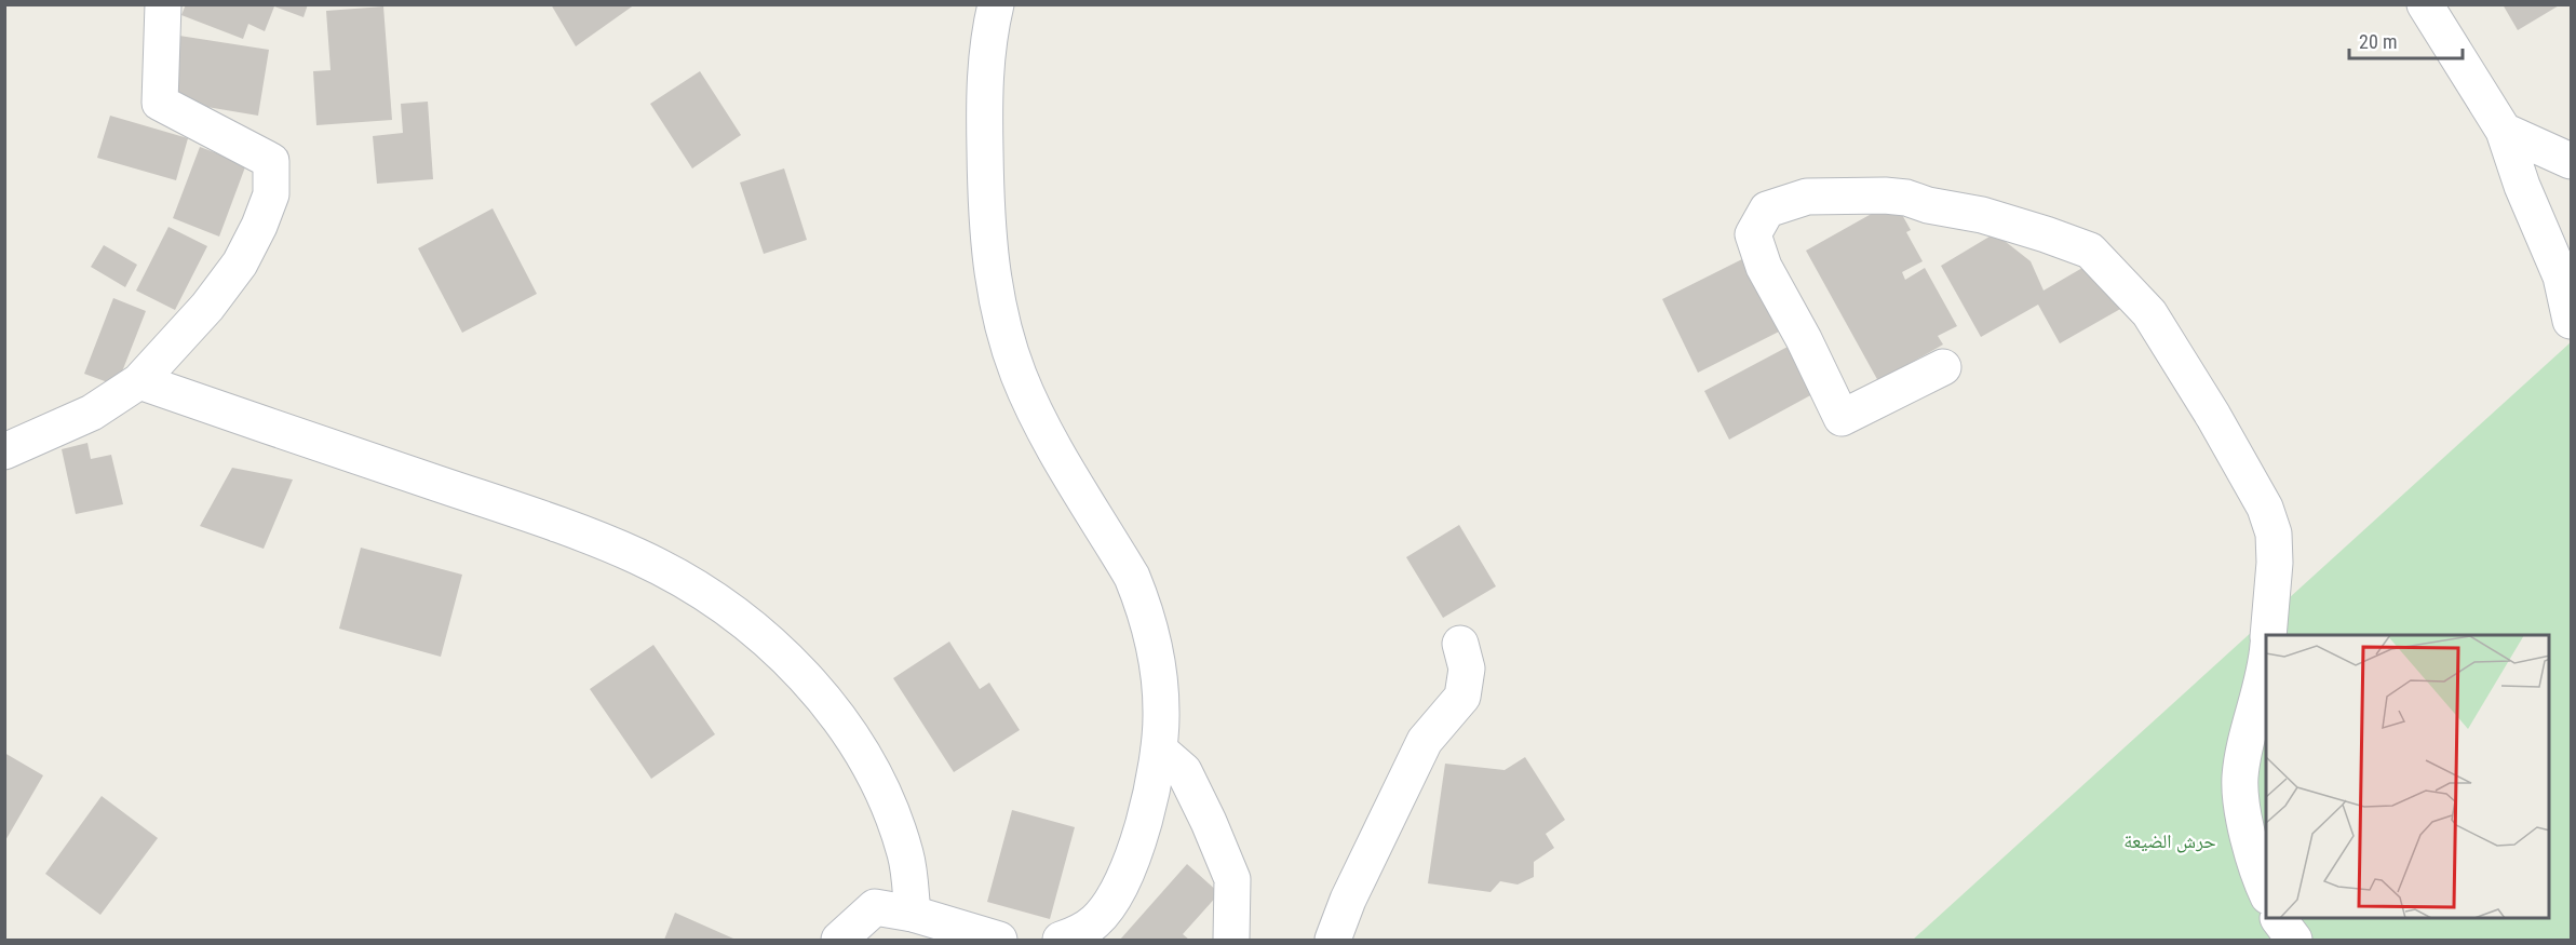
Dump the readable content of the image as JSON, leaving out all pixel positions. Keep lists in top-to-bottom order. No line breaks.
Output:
{"parks":["حرش الضيعة"],"scale_bar":"20 m"}
